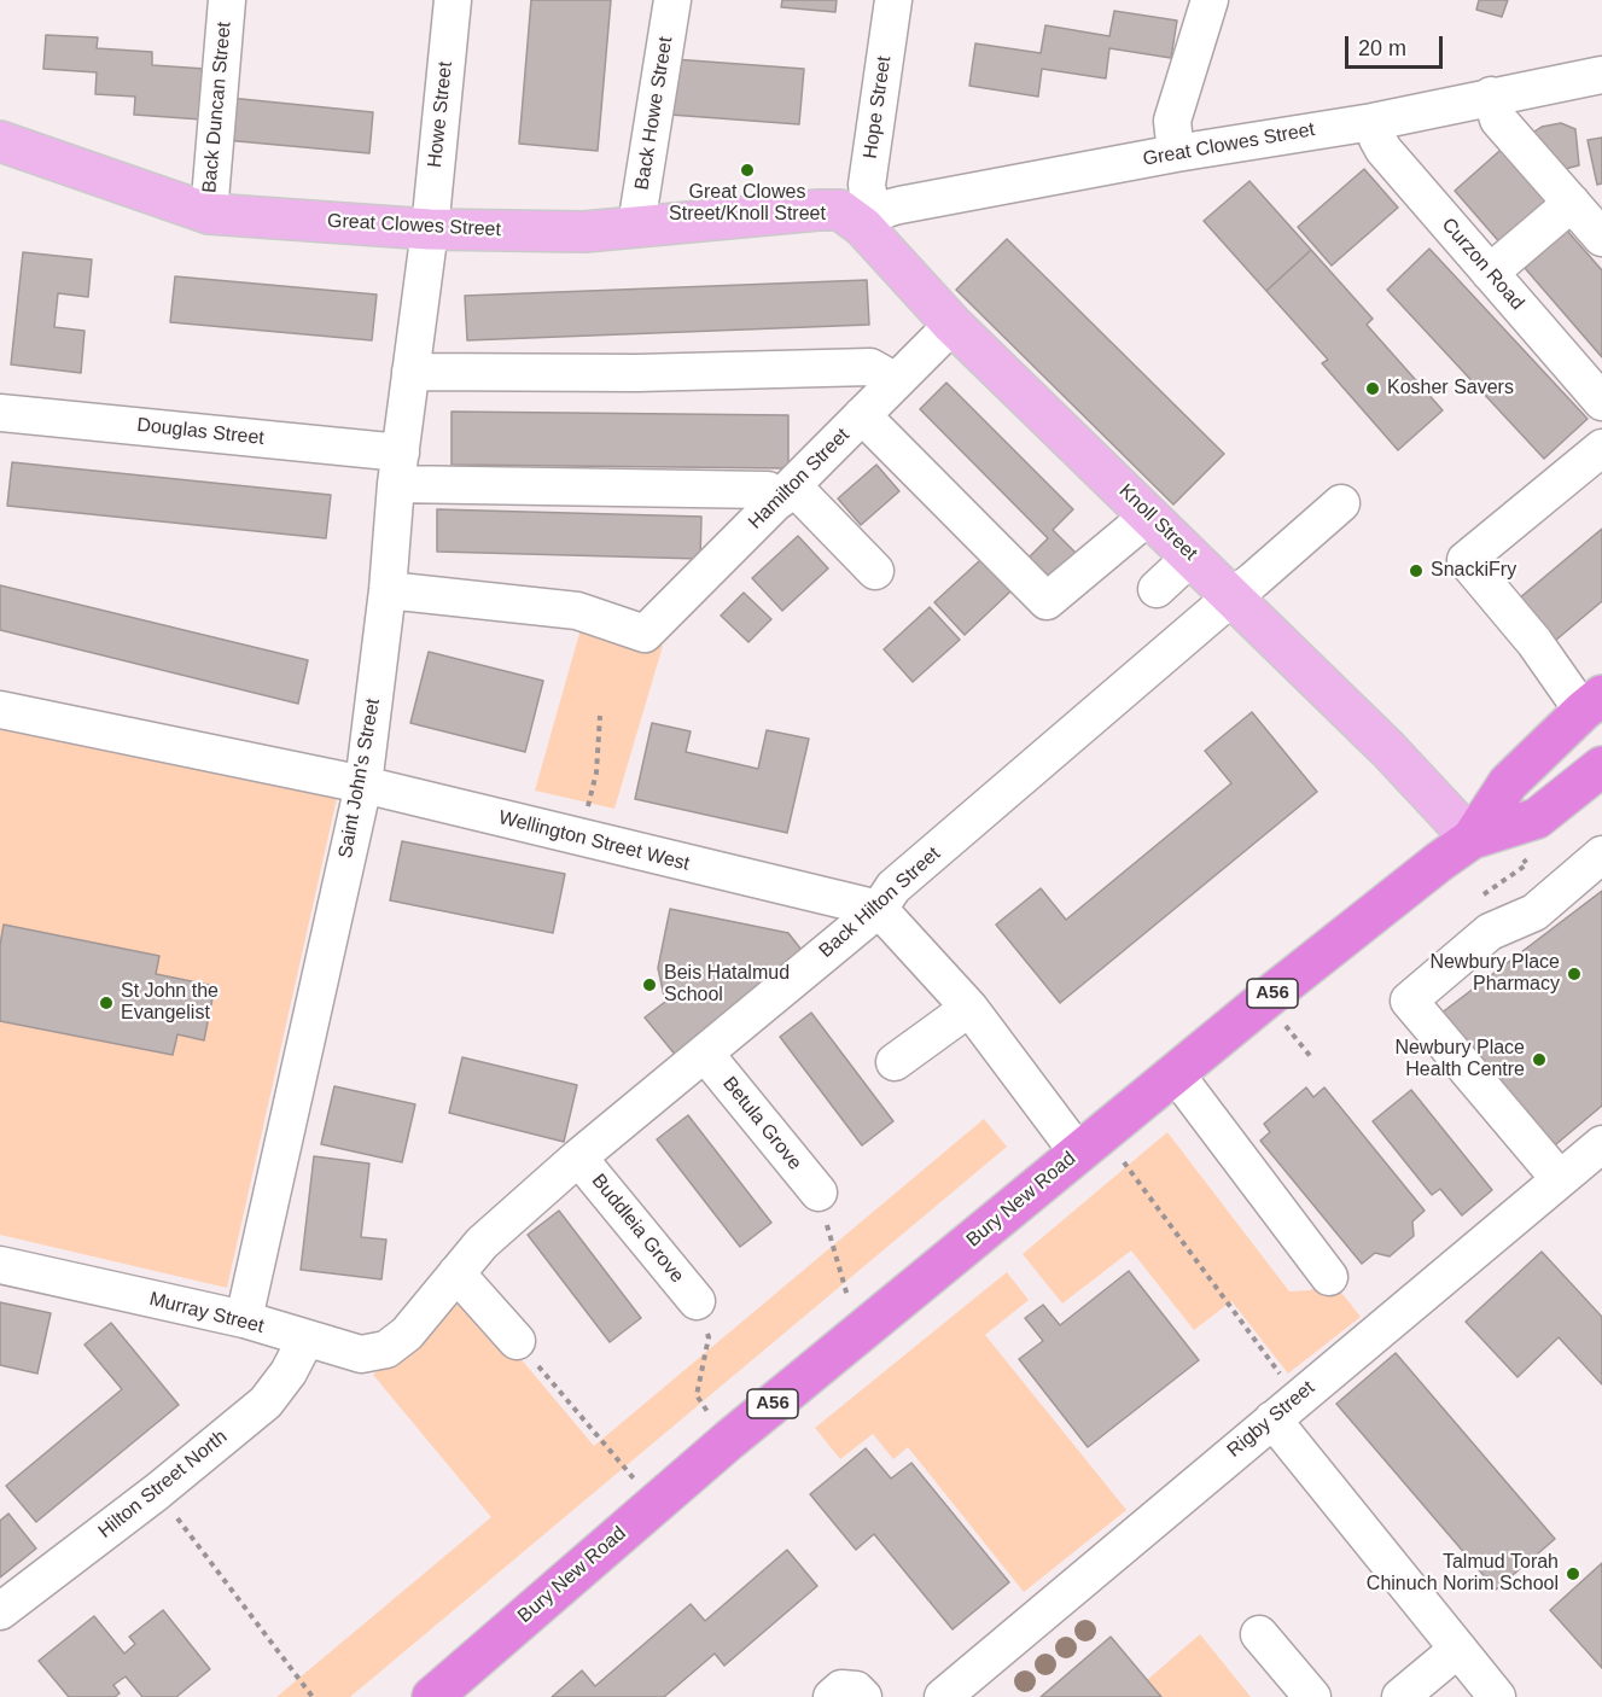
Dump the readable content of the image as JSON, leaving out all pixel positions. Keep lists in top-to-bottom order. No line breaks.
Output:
{"streets":{"highway":["A56","Bury New Road"],"main road":["Great Clowes Street","Knoll Street"],"street":["Back Duncan Street","Hope Street","Back Howe Street","Howe Street","Curzon Road","Douglas Street","Hamilton Street","Saint John's Street","Wellington Street West","Back Hilton Street","Betula Grove","Buddleia Grove","Murray Street","Rigby Street","Hilton Street North"]},"crossings":[["Back Duncan Street","Great Clowes Street"],["Hope Street","Great Clowes Street"],["Hope Street","Knoll Street"],["Back Howe Street","Great Clowes Street"],["Howe Street","Great Clowes Street"],["Howe Street","Saint John's Street"],["Great Clowes Street","Curzon Road"],["Great Clowes Street","Knoll Street"],["Great Clowes Street","Saint John's Street"],["Douglas Street","Hamilton Street"],["Douglas Street","Saint John's Street"],["Hamilton Street","Knoll Street"],["Hamilton Street","Saint John's Street"],["Knoll Street","Back Hilton Street"],["Knoll Street","A56"],["Knoll Street","Bury New Road"],["Saint John's Street","Wellington Street West"],["Saint John's Street","Murray Street"],["Wellington Street West","Back Hilton Street"],["Back Hilton Street","Betula Grove"],["Back Hilton Street","Buddleia Grove"],["Back Hilton Street","Murray Street"],["A56","Bury New Road"],["Murray Street","Hilton Street North"]],"places":["Great Clowes Street/Knoll Street","Kosher Savers","SnackiFry","Newbury Place Pharmacy","Beis Hatalmud School","St John the Evangelist","Newbury Place Health Centre","Talmud Torah Chinuch Norim School"],"scale_bar":"20 m"}
